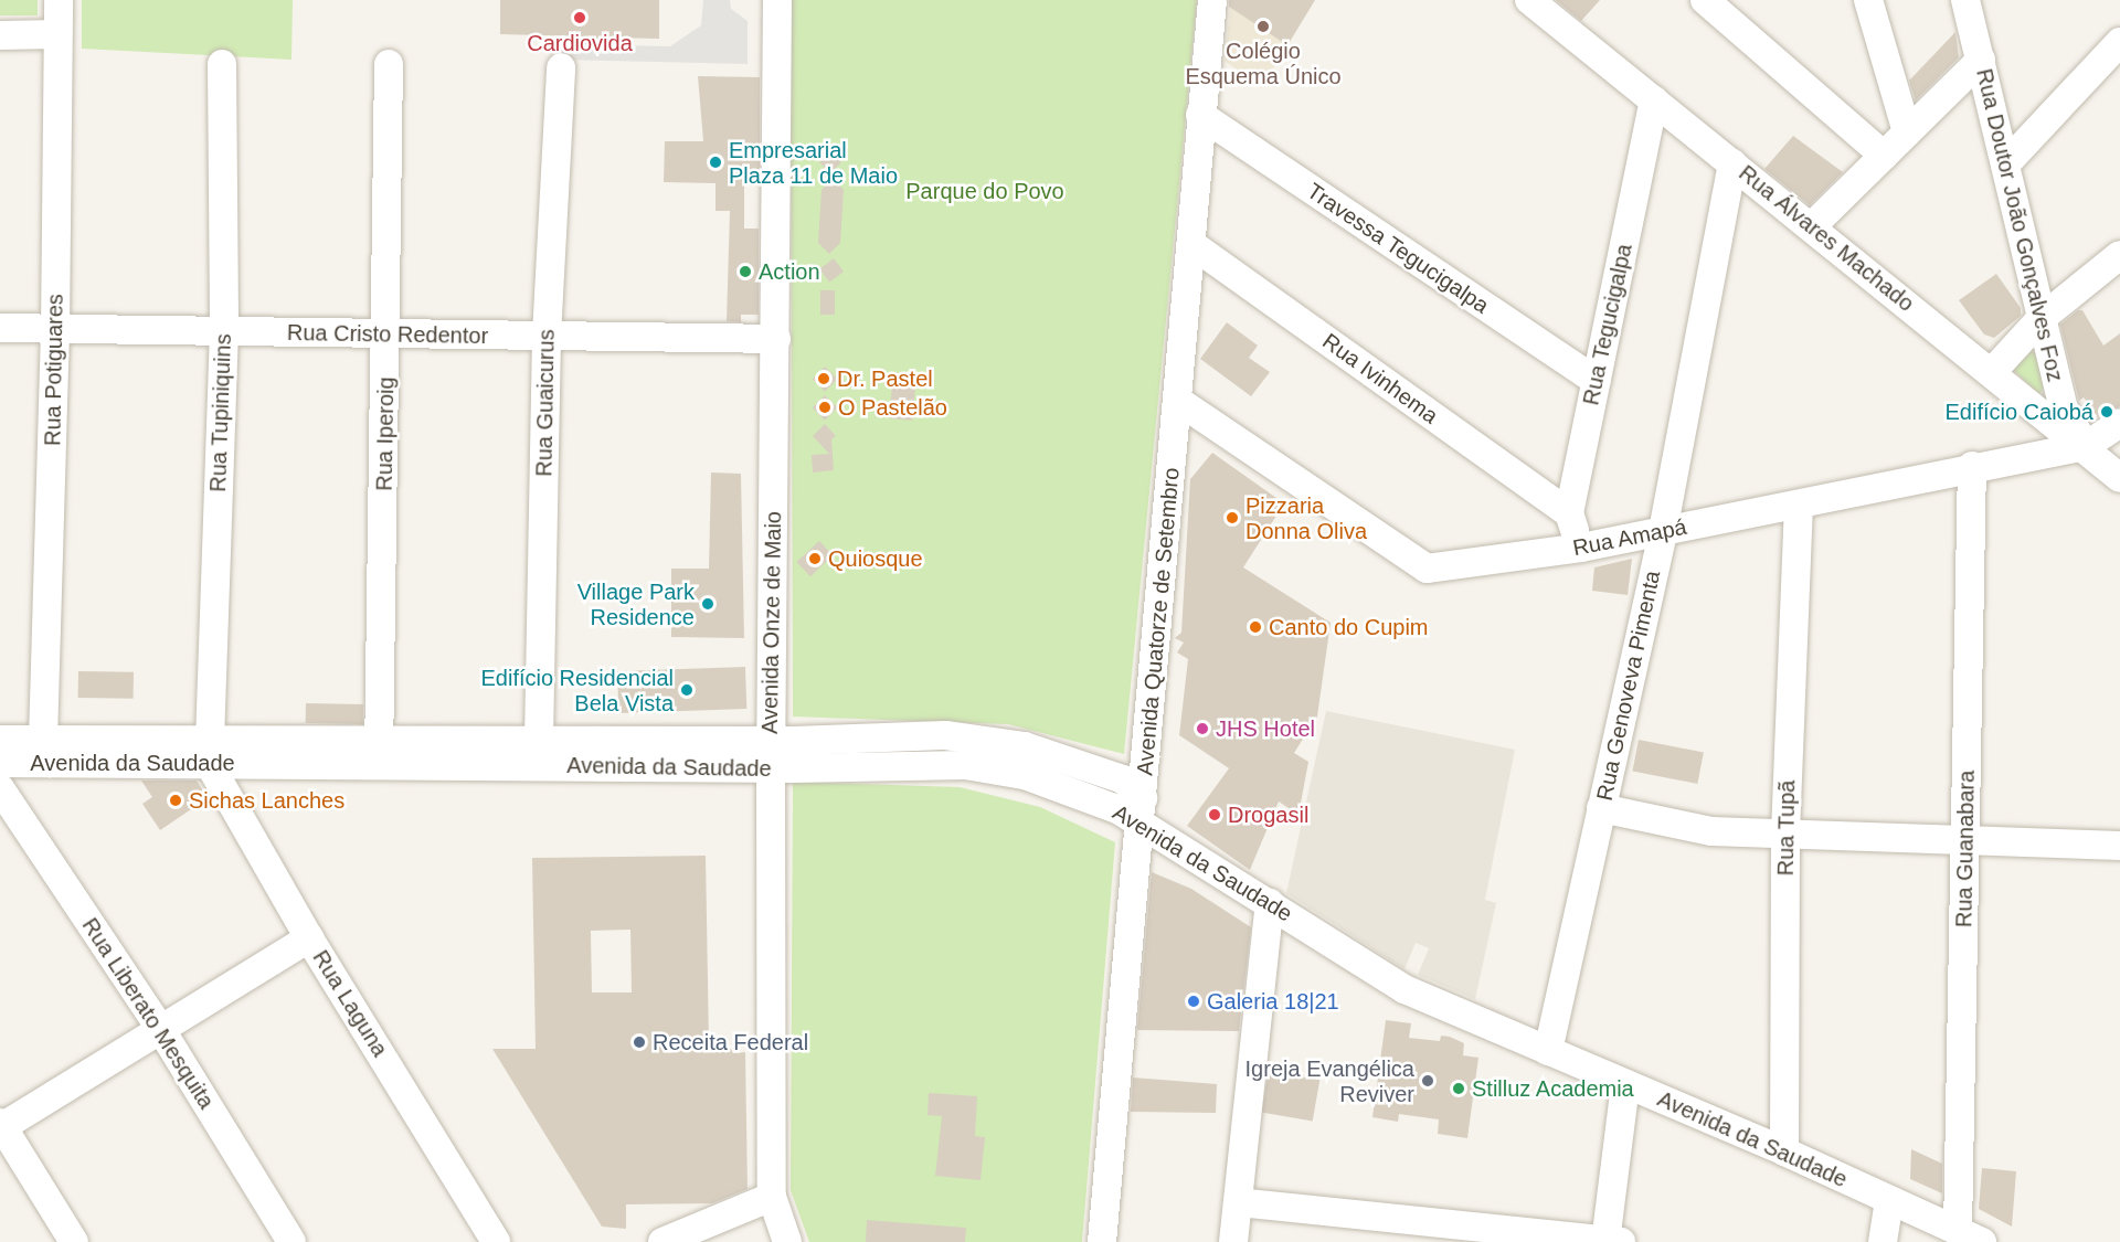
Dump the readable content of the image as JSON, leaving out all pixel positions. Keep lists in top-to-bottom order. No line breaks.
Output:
{"streets":{"street":["Rua Doutor João Gonçalves Foz","Rua Álvares Machado","Travessa Tegucigalpa","Rua Tegucigalpa","Rua Cristo Redentor","Rua Potiguares","Rua Ivinhema","Rua Guaicurus","Rua Tupiniquins","Rua Iperoig","Rua Amapá","Avenida Quatorze de Setembro","Avenida Onze de Maio","Rua Genoveva Pimenta","Avenida da Saudade","Rua Tupã","Rua Guanabara","Rua Laguna","Rua Liberato Mesquita"]},"crossings":[["Rua Doutor João Gonçalves Foz","Rua Álvares Machado"],["Rua Doutor João Gonçalves Foz","Rua Amapá"],["Rua Álvares Machado","Rua Tegucigalpa"],["Rua Álvares Machado","Rua Amapá"],["Rua Álvares Machado","Rua Genoveva Pimenta"],["Travessa Tegucigalpa","Rua Tegucigalpa"],["Travessa Tegucigalpa","Avenida Quatorze de Setembro"],["Rua Tegucigalpa","Rua Ivinhema"],["Rua Cristo Redentor","Rua Potiguares"],["Rua Cristo Redentor","Rua Guaicurus"],["Rua Cristo Redentor","Rua Tupiniquins"],["Rua Cristo Redentor","Rua Iperoig"],["Rua Cristo Redentor","Avenida Onze de Maio"],["Rua Potiguares","Avenida da Saudade"],["Rua Ivinhema","Avenida Quatorze de Setembro"],["Rua Guaicurus","Avenida da Saudade"],["Rua Tupiniquins","Avenida da Saudade"],["Rua Tupiniquins","Rua Laguna"],["Rua Iperoig","Avenida da Saudade"],["Rua Amapá","Avenida Quatorze de Setembro"],["Rua Amapá","Rua Genoveva Pimenta"],["Rua Amapá","Rua Tupã"],["Rua Amapá","Rua Guanabara"],["Avenida Quatorze de Setembro","Avenida da Saudade"],["Avenida Onze de Maio","Avenida da Saudade"],["Rua Genoveva Pimenta","Avenida da Saudade"],["Avenida da Saudade","Rua Tupã"],["Avenida da Saudade","Rua Guanabara"],["Avenida da Saudade","Rua Laguna"]],"parks":["Parque do Povo"],"places":["Cardiovida","Colégio Esquema Único","Empresarial Plaza 11 de Maio","Action","Dr. Pastel","O Pastelão","Edifício Caiobá","Pizzaria Donna Oliva","Quiosque","Village Park Residence","Canto do Cupim","Edifício Residencial Bela Vista","JHS Hotel","Sichas Lanches","Drogasil","Galeria 18|21","Receita Federal","Igreja Evangélica Reviver","Stilluz Academia"]}
